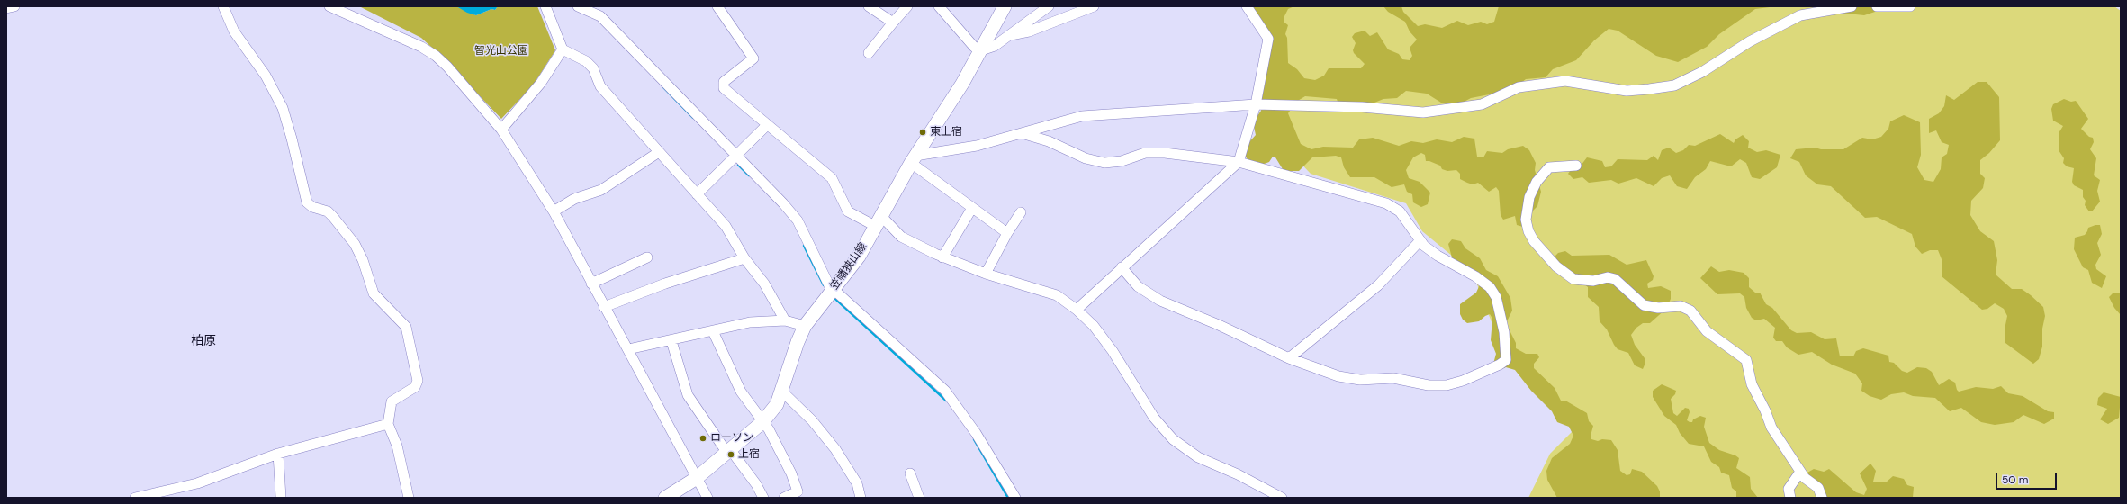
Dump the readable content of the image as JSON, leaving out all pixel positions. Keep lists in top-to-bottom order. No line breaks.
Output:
{"streets":{"main road":["笠幡狭山線"]},"districts":["柏原"],"parks":["智光山公園"],"places":["東上宿","ローソン","上宿"],"scale_bar":"50 m"}
